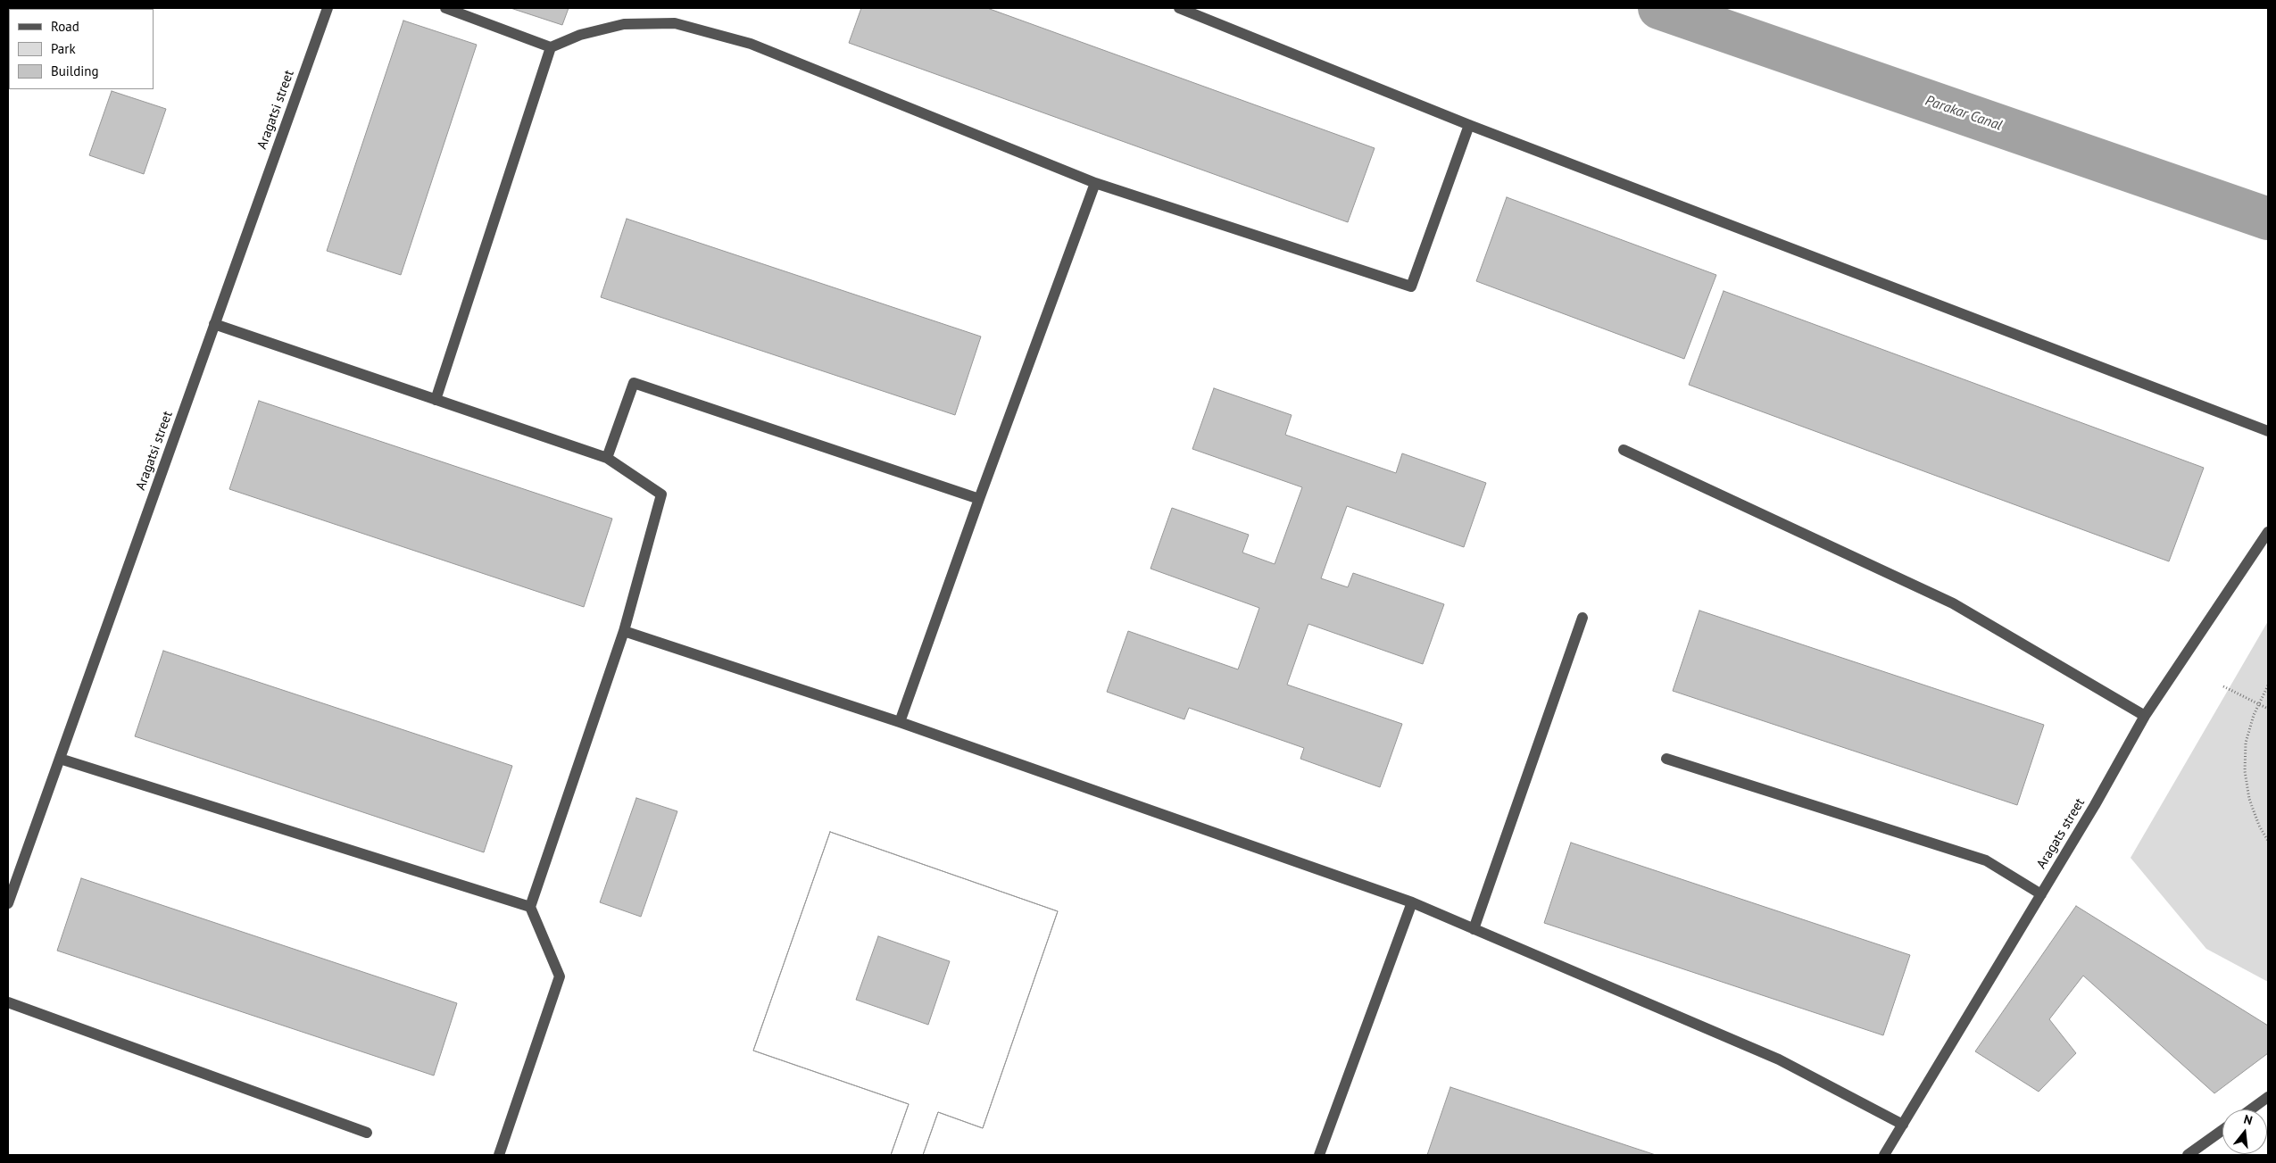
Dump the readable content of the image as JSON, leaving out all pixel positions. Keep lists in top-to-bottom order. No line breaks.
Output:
{"streets":{"street":["Aragatsi street","Aragats street"]},"water":["Parakar Canal"],"legend":["Road","Park","Building"],"north":"top"}
